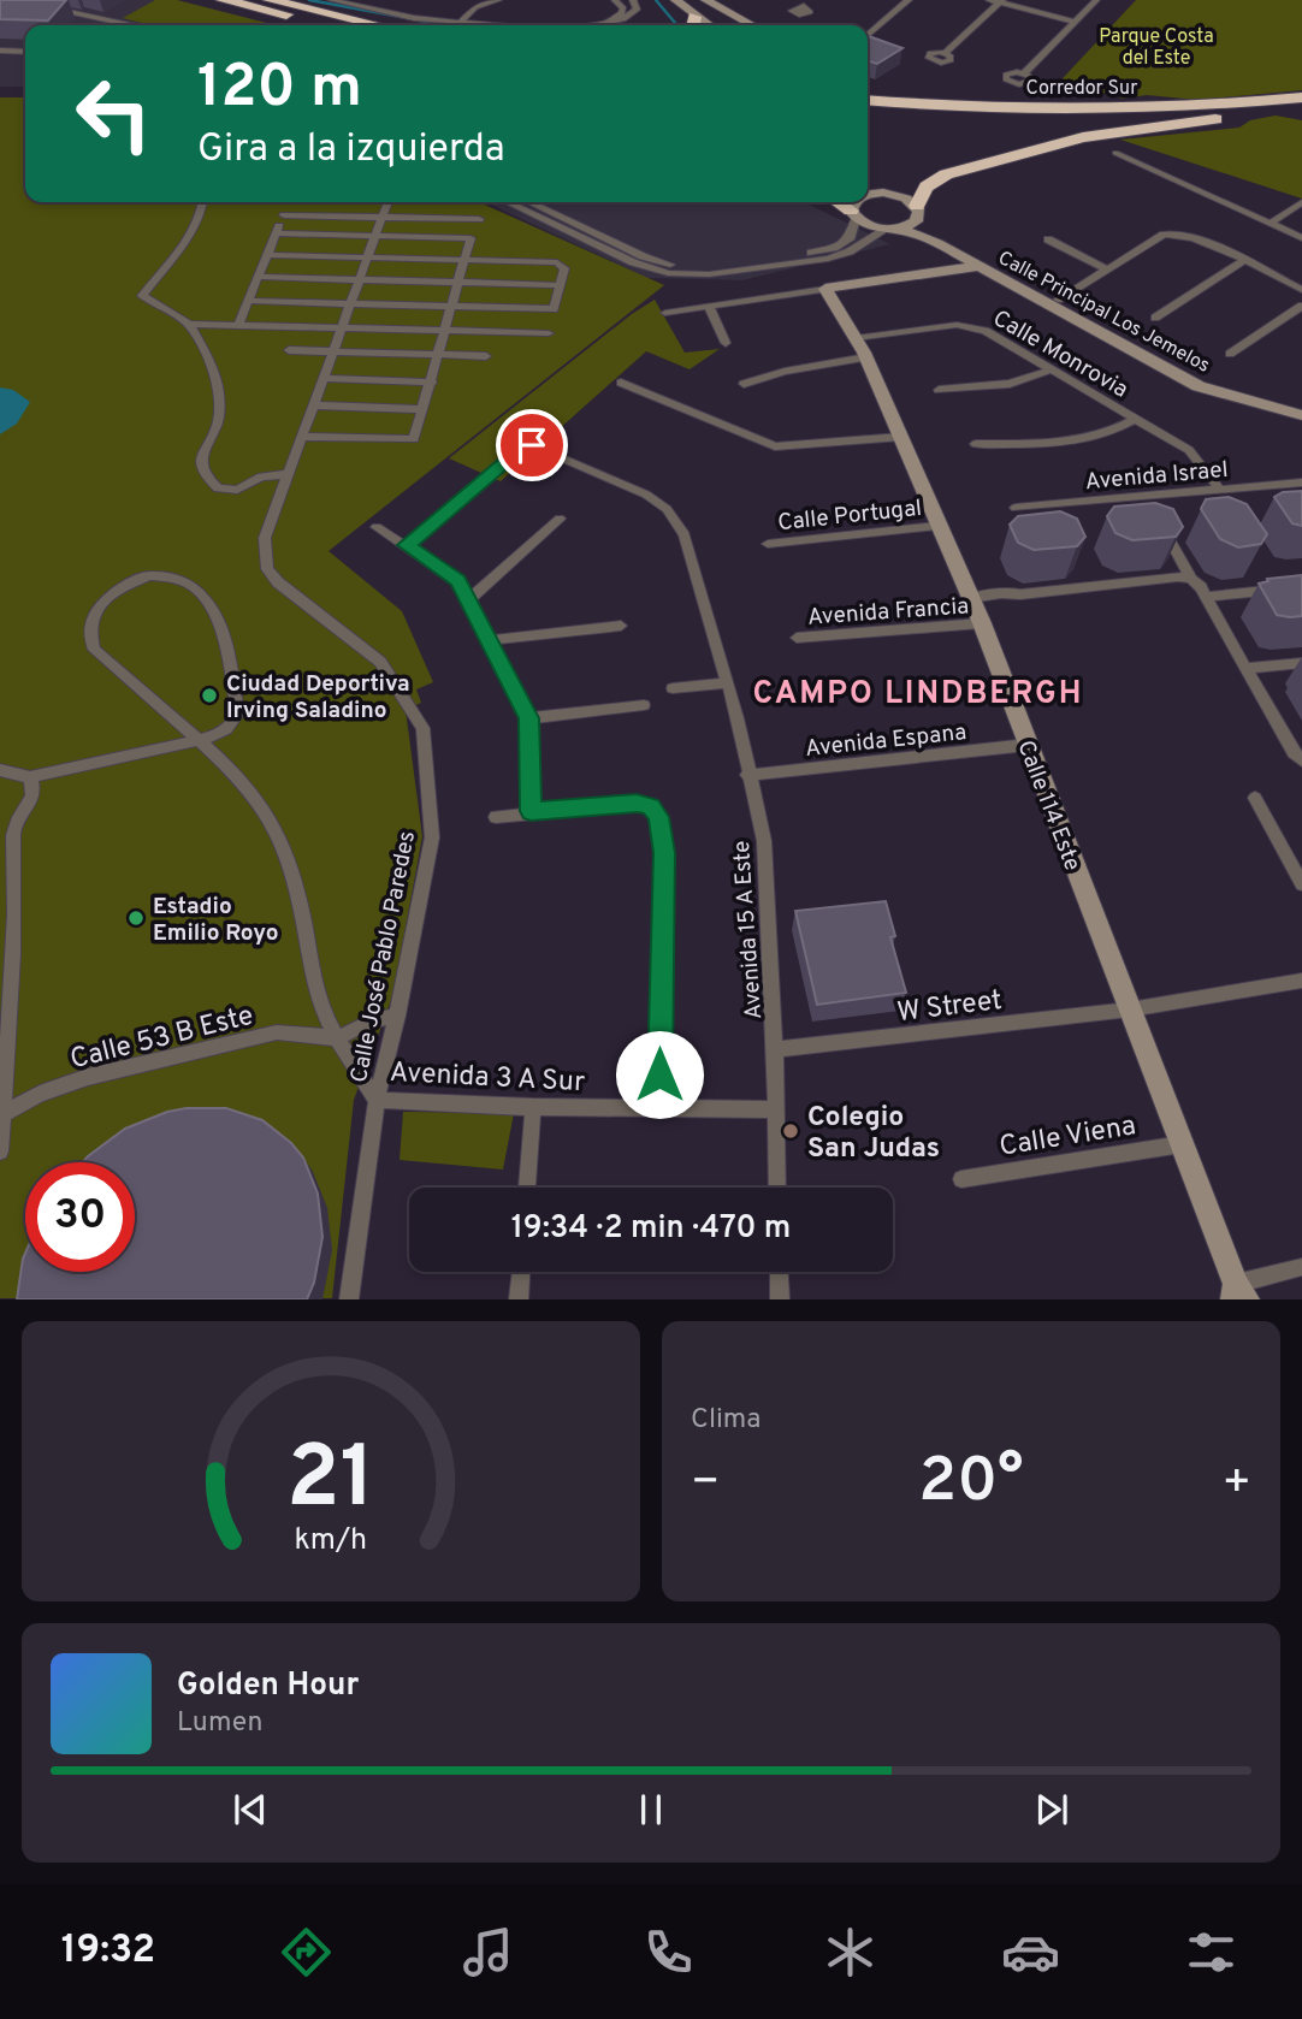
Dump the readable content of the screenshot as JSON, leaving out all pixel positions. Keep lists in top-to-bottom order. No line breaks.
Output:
{"streets":{"highway":["Corredor Sur"],"main road":["Calle Principal Los Jemelos","Calle 114 Este"],"street":["Calle Monrovia","Avenida Israel","Calle Portugal","Avenida Francia","Avenida Espana","Avenida 15 A Este","Calle José Pablo Paredes","W Street","Calle 53 B Este","Avenida 3 A Sur","Calle Viena"]},"crossings":[["Calle Monrovia","Avenida Israel"],["Calle Monrovia","Calle 114 Este"],["Calle Portugal","Calle 114 Este"],["Avenida Francia","Calle 114 Este"],["Avenida Espana","Calle 114 Este"],["Avenida Espana","Avenida 15 A Este"],["Calle 114 Este","W Street"],["Calle 114 Este","Calle Viena"],["Avenida 15 A Este","W Street"],["Avenida 15 A Este","Avenida 3 A Sur"],["Calle José Pablo Paredes","Avenida 3 A Sur"],["Calle 53 B Este","Avenida 3 A Sur"]],"districts":["CAMPO LINDBERGH"],"parks":["Parque Costa del Este"],"places":["Ciudad Deportiva Irving Saladino","Estadio Emilio Royo","Colegio San Judas"],"page":{"turn":["120 m","Gira a la izquierda"],"limit":"30","trip":"19:34 · 2 min · 470 m","tile":"Clima","heat":["−","20°","+"],"song":["Golden Hour","Lumen"],"tabs":"19:32","gauge":["21","km/h"]}}
